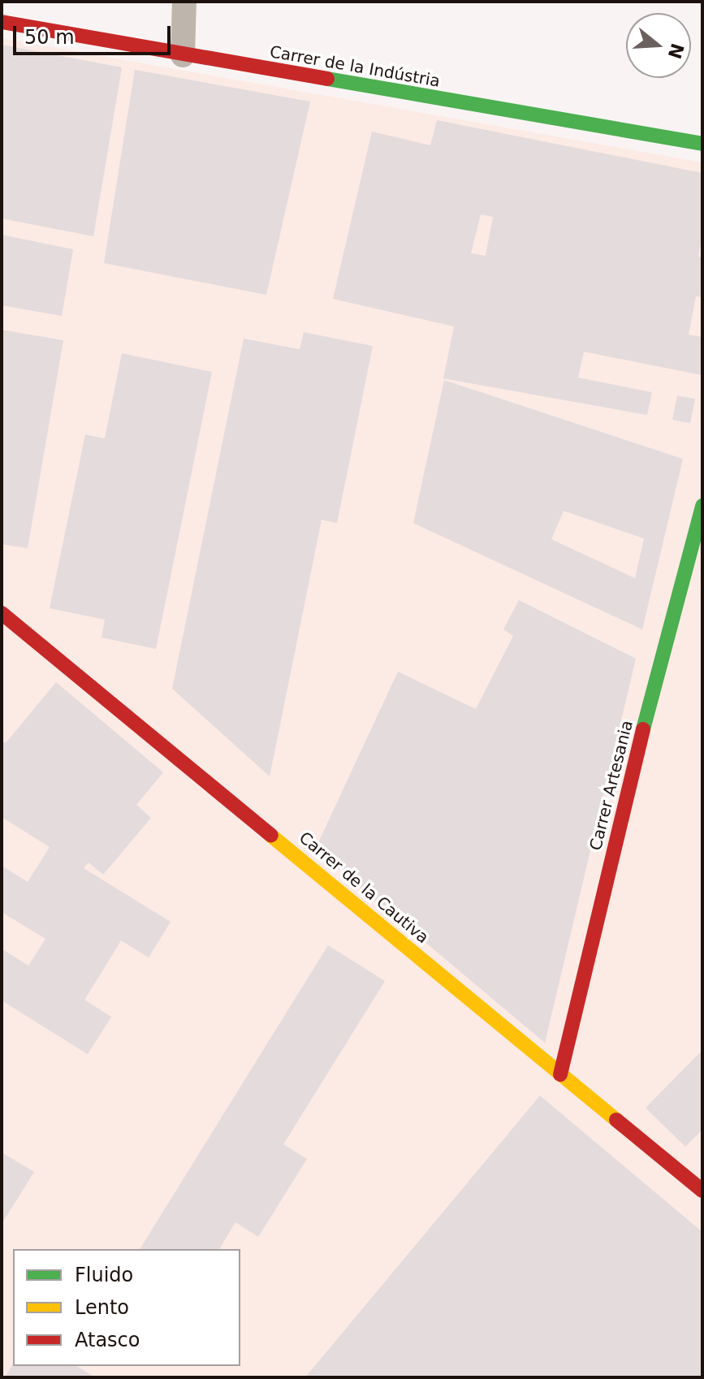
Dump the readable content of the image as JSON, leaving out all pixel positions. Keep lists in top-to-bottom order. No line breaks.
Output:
{"streets":{"street":["Carrer de la Indústria","Carrer Artesania","Carrer de la Cautiva"]},"crossings":[["Carrer Artesania","Carrer de la Cautiva"]],"legend":["Fluido","Lento","Atasco"],"scale_bar":"50 m","north":"right"}
